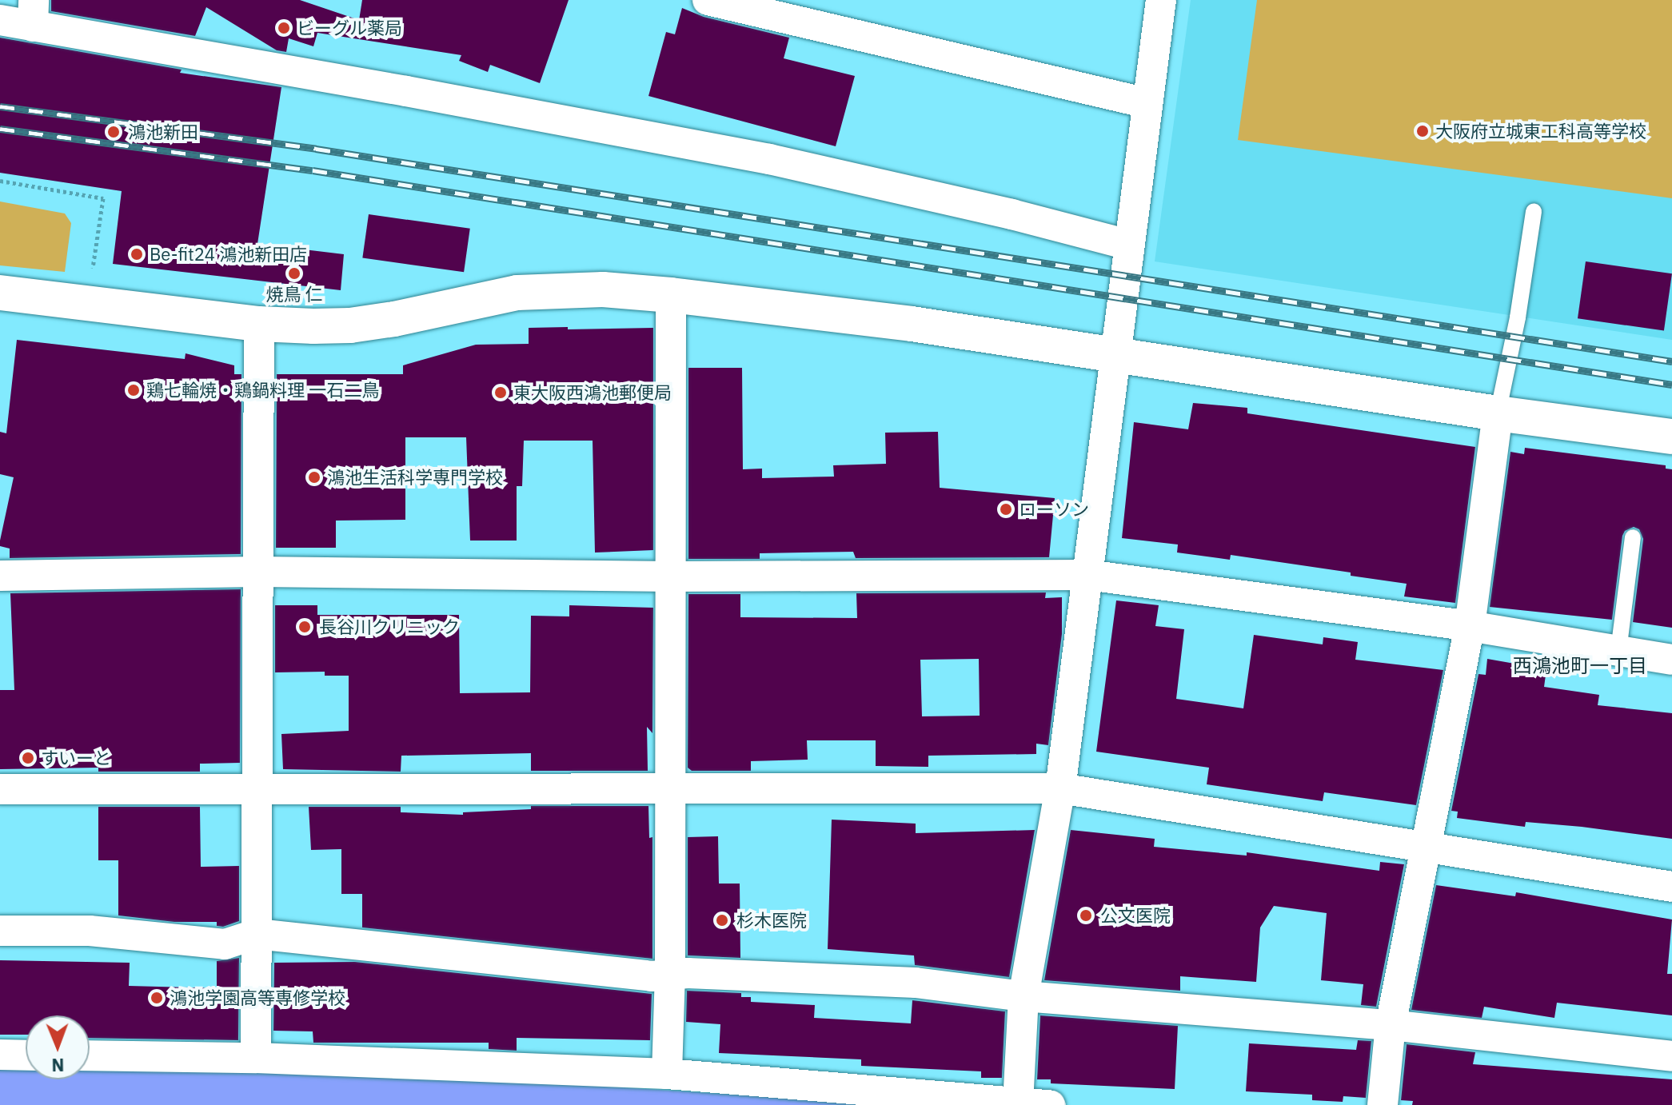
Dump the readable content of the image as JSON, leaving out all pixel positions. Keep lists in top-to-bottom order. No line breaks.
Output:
{"districts":["西鴻池町一丁目"],"places":["ビーグル薬局","大阪府立城東工科高等学校","鴻池新田","Be-fit24 鴻池新田店","焼鳥 仁","鶏七輪焼・鶏鍋料理 一石二鳥","東大阪西鴻池郵便局","鴻池生活科学専門学校","ローソン","長谷川クリニック","すいーと","公文医院","杉木医院","鴻池学園高等専修学校"],"north":"bottom"}
